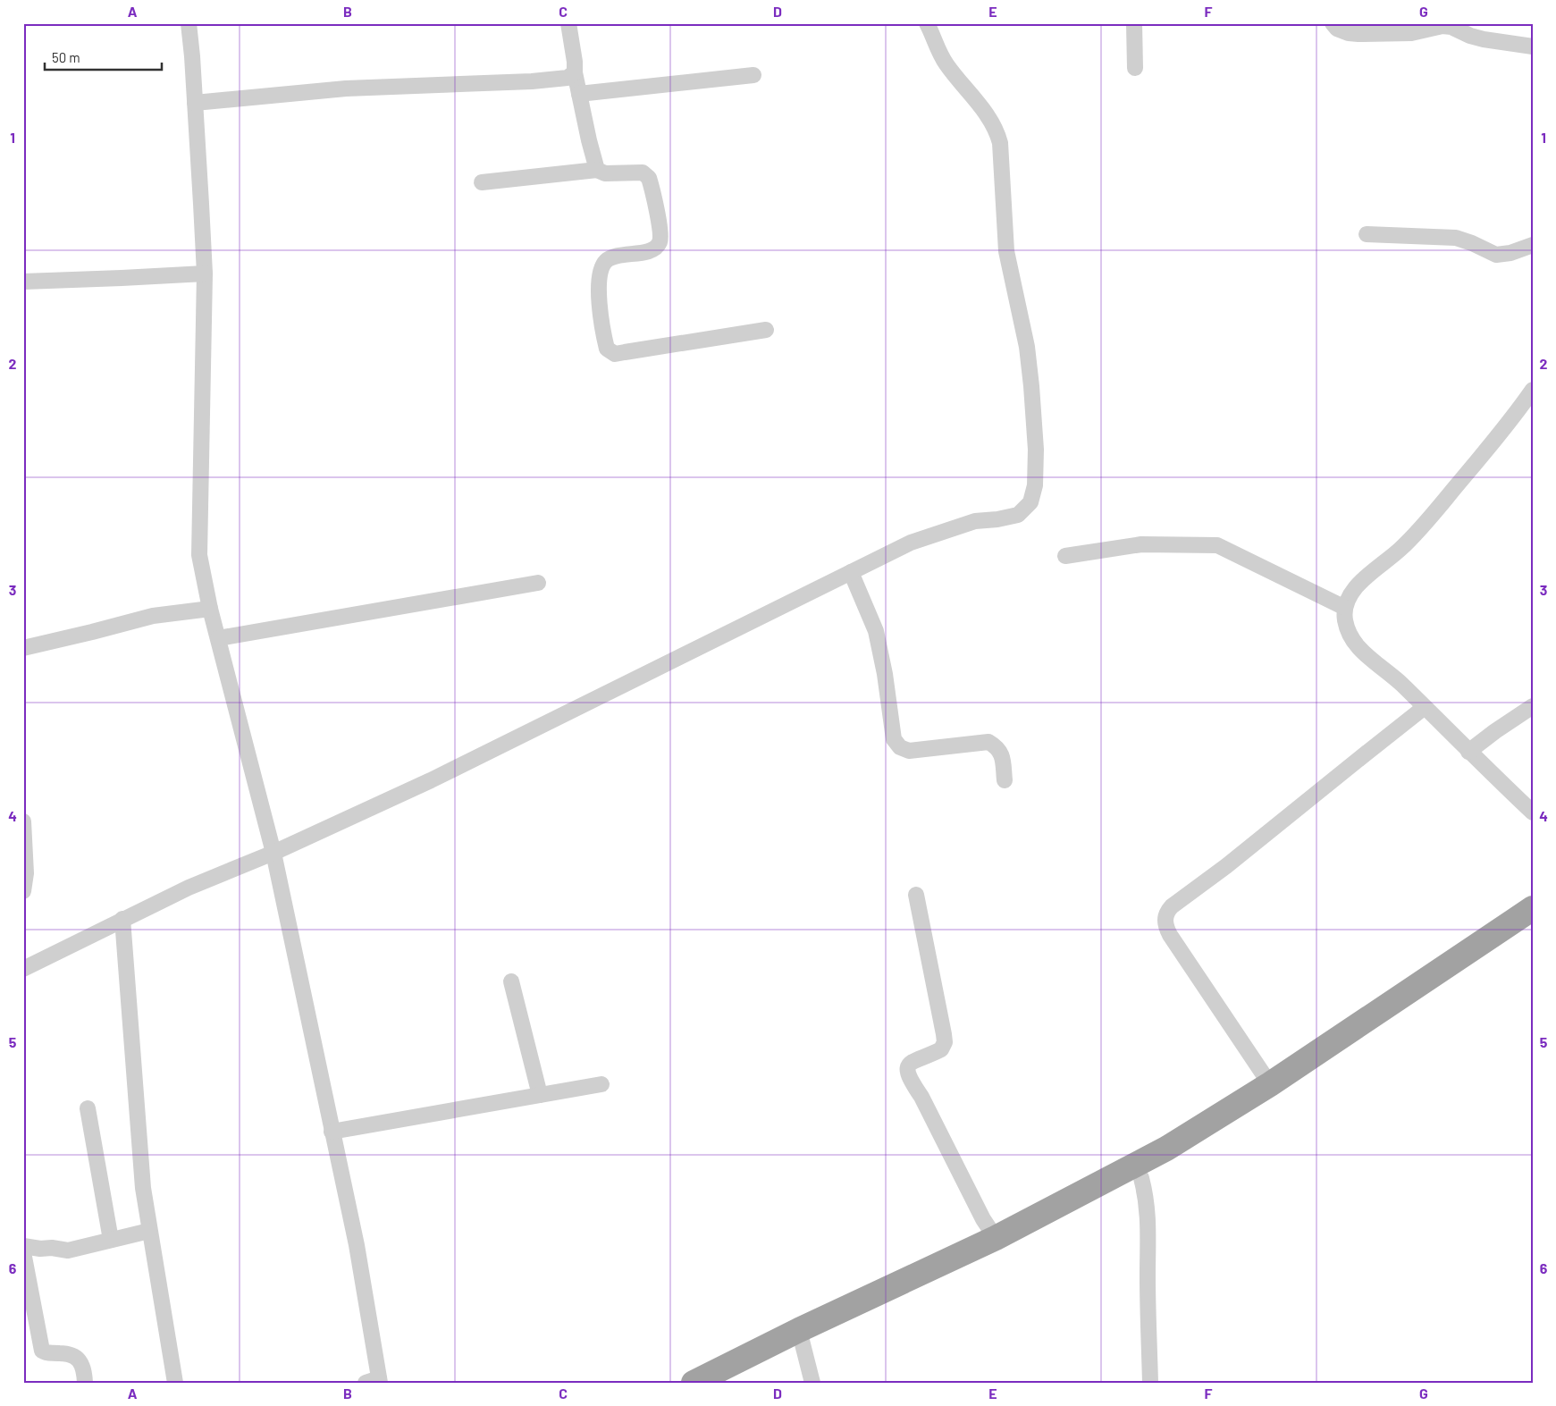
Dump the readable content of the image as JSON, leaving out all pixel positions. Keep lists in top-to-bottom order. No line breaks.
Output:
{"scale_bar":"50 m","grid":{"columns":["A","B","C","D","E","F","G"],"rows":["1","2","3","4","5","6"]}}
